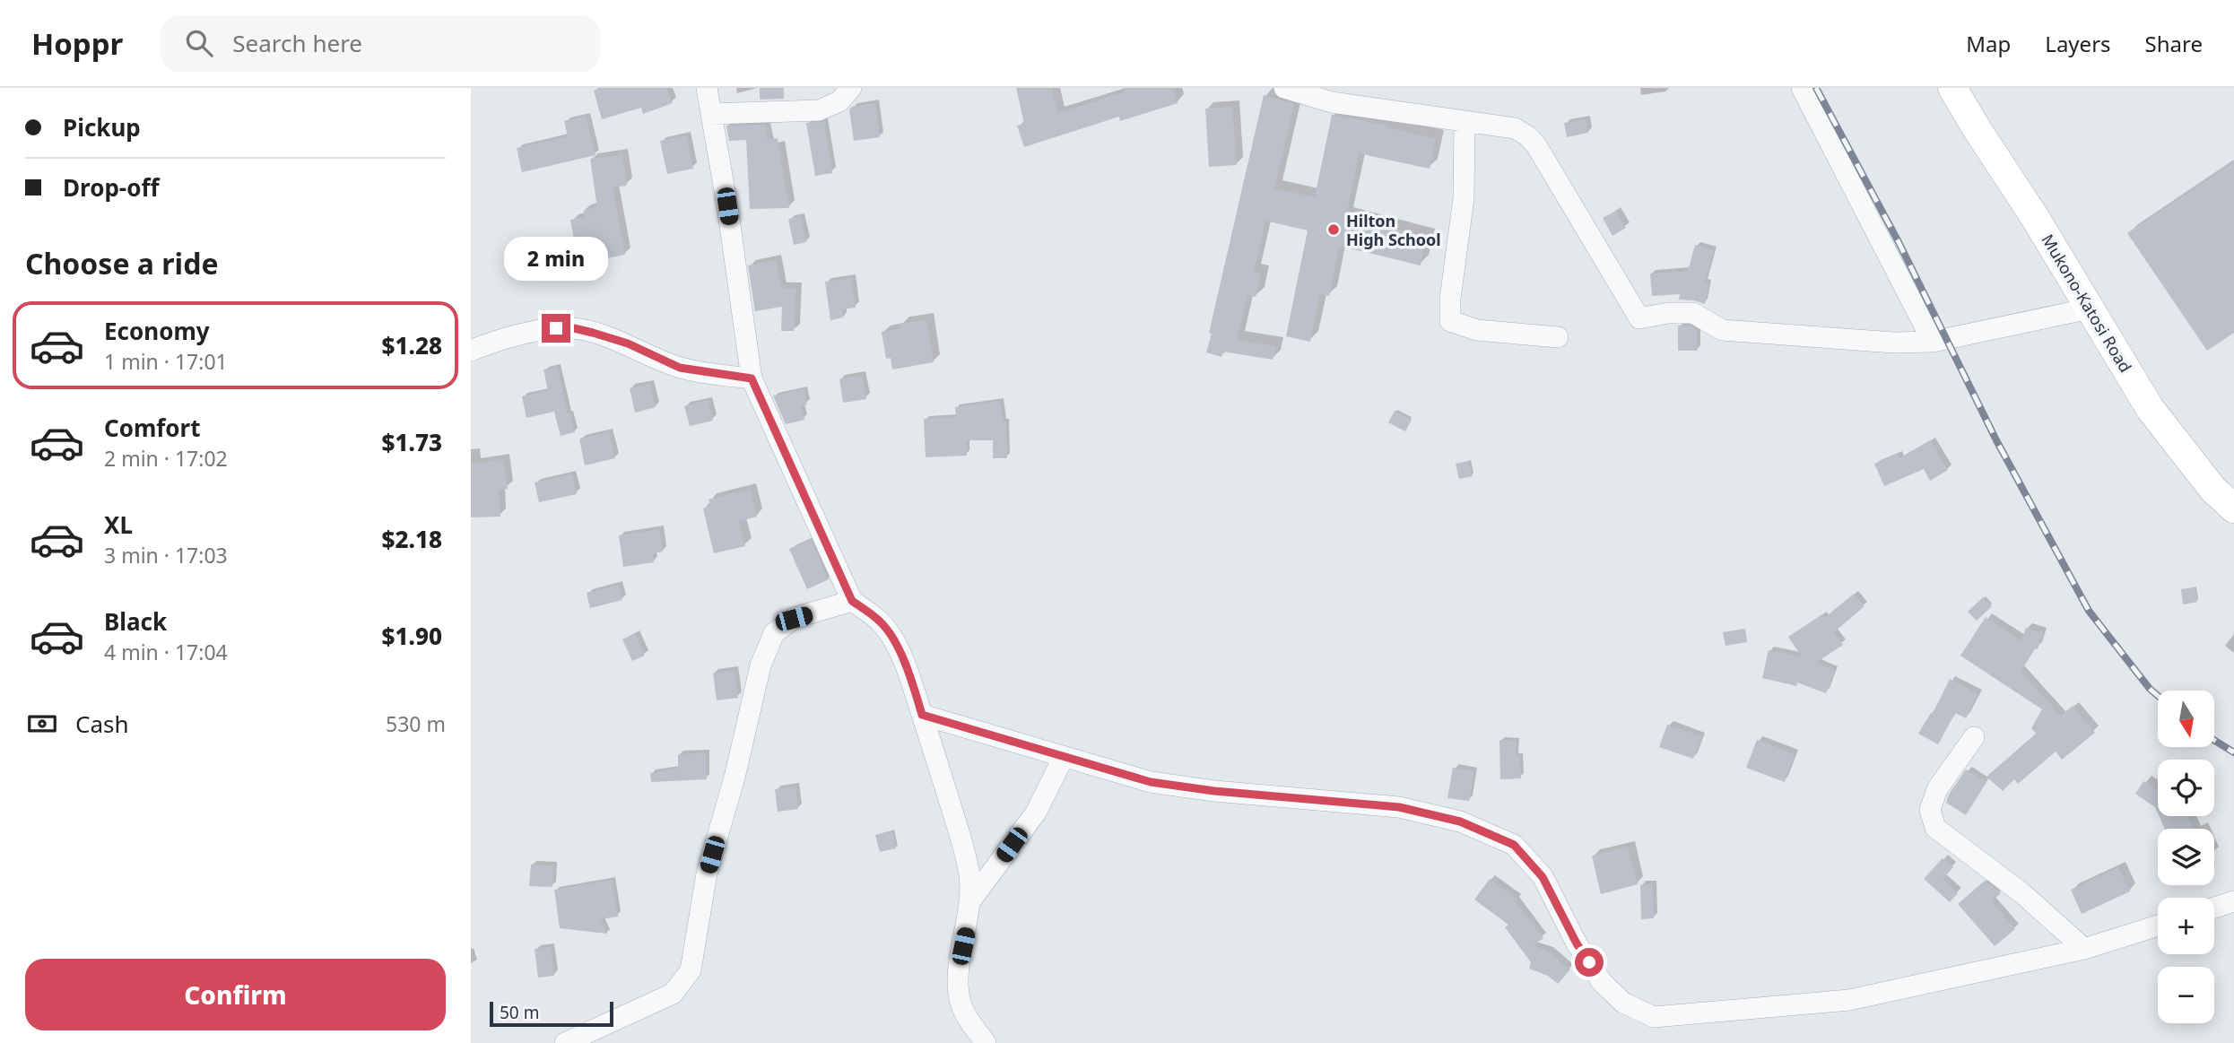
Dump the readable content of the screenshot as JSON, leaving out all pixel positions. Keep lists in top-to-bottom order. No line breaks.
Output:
{"streets":{"main road":["Mukono-Katosi Road"]},"places":["Hilton High School"],"scale_bar":"50 m","north":"bottom","page":{"header":"Hoppr","search":"Search here","nav":["Map","Layers","Share"],"banner":["Pickup","Drop-off"],"heading":"Choose a ride","bubble":"2 min","list":[{"name":"Economy","note":"1 min · 17:01","value":"$1.28"},{"name":"Comfort","note":"2 min · 17:02","value":"$1.73"},{"name":"XL","note":"3 min · 17:03","value":"$2.18"},{"name":"Black","note":"4 min · 17:04","value":"$1.90"}],"pay":["Cash","530 m"],"map_buttons":["+","−"],"buttons":"Confirm","scale":"50 m"}}
